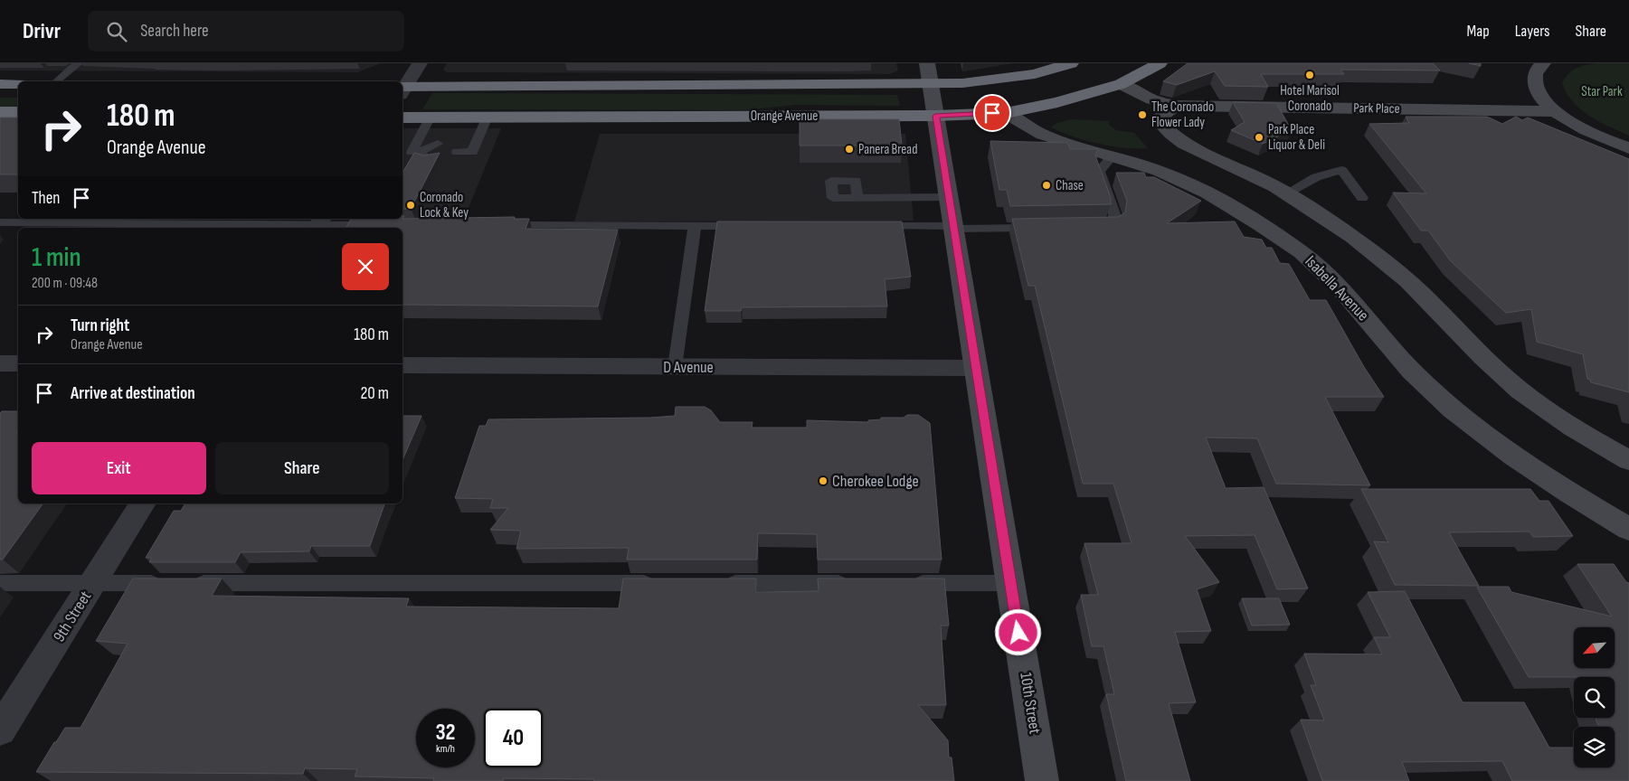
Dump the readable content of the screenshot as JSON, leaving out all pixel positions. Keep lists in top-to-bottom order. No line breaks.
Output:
{"streets":{"highway":["Orange Avenue"],"street":["Park Place","Isabella Avenue","D Avenue","9th Street","10th Street"]},"crossings":[["Park Place","Orange Avenue"],["Orange Avenue","Isabella Avenue"],["Orange Avenue","10th Street"],["D Avenue","10th Street"]],"parks":["Star Park"],"places":["Hotel Marisol Coronado","The Coronado Flower Lady","Park Place Liquor & Deli","Panera Bread","Chase","Coronado Lock & Key","Cherokee Lodge"],"north":"bottom left","page":{"header":"Drivr","search":"Search here","nav":["Map","Layers","Share"],"turn":["180 m","Orange Avenue"],"then":"Then","heading":["1 min","200 m · 09:48"],"list":[{"name":"Turn right","note":"Orange Avenue","value":"180 m"},{"name":"Arrive at destination","value":"20 m"}],"buttons":["Exit","Share"],"speed":"32 km/h","limit":"40"}}
